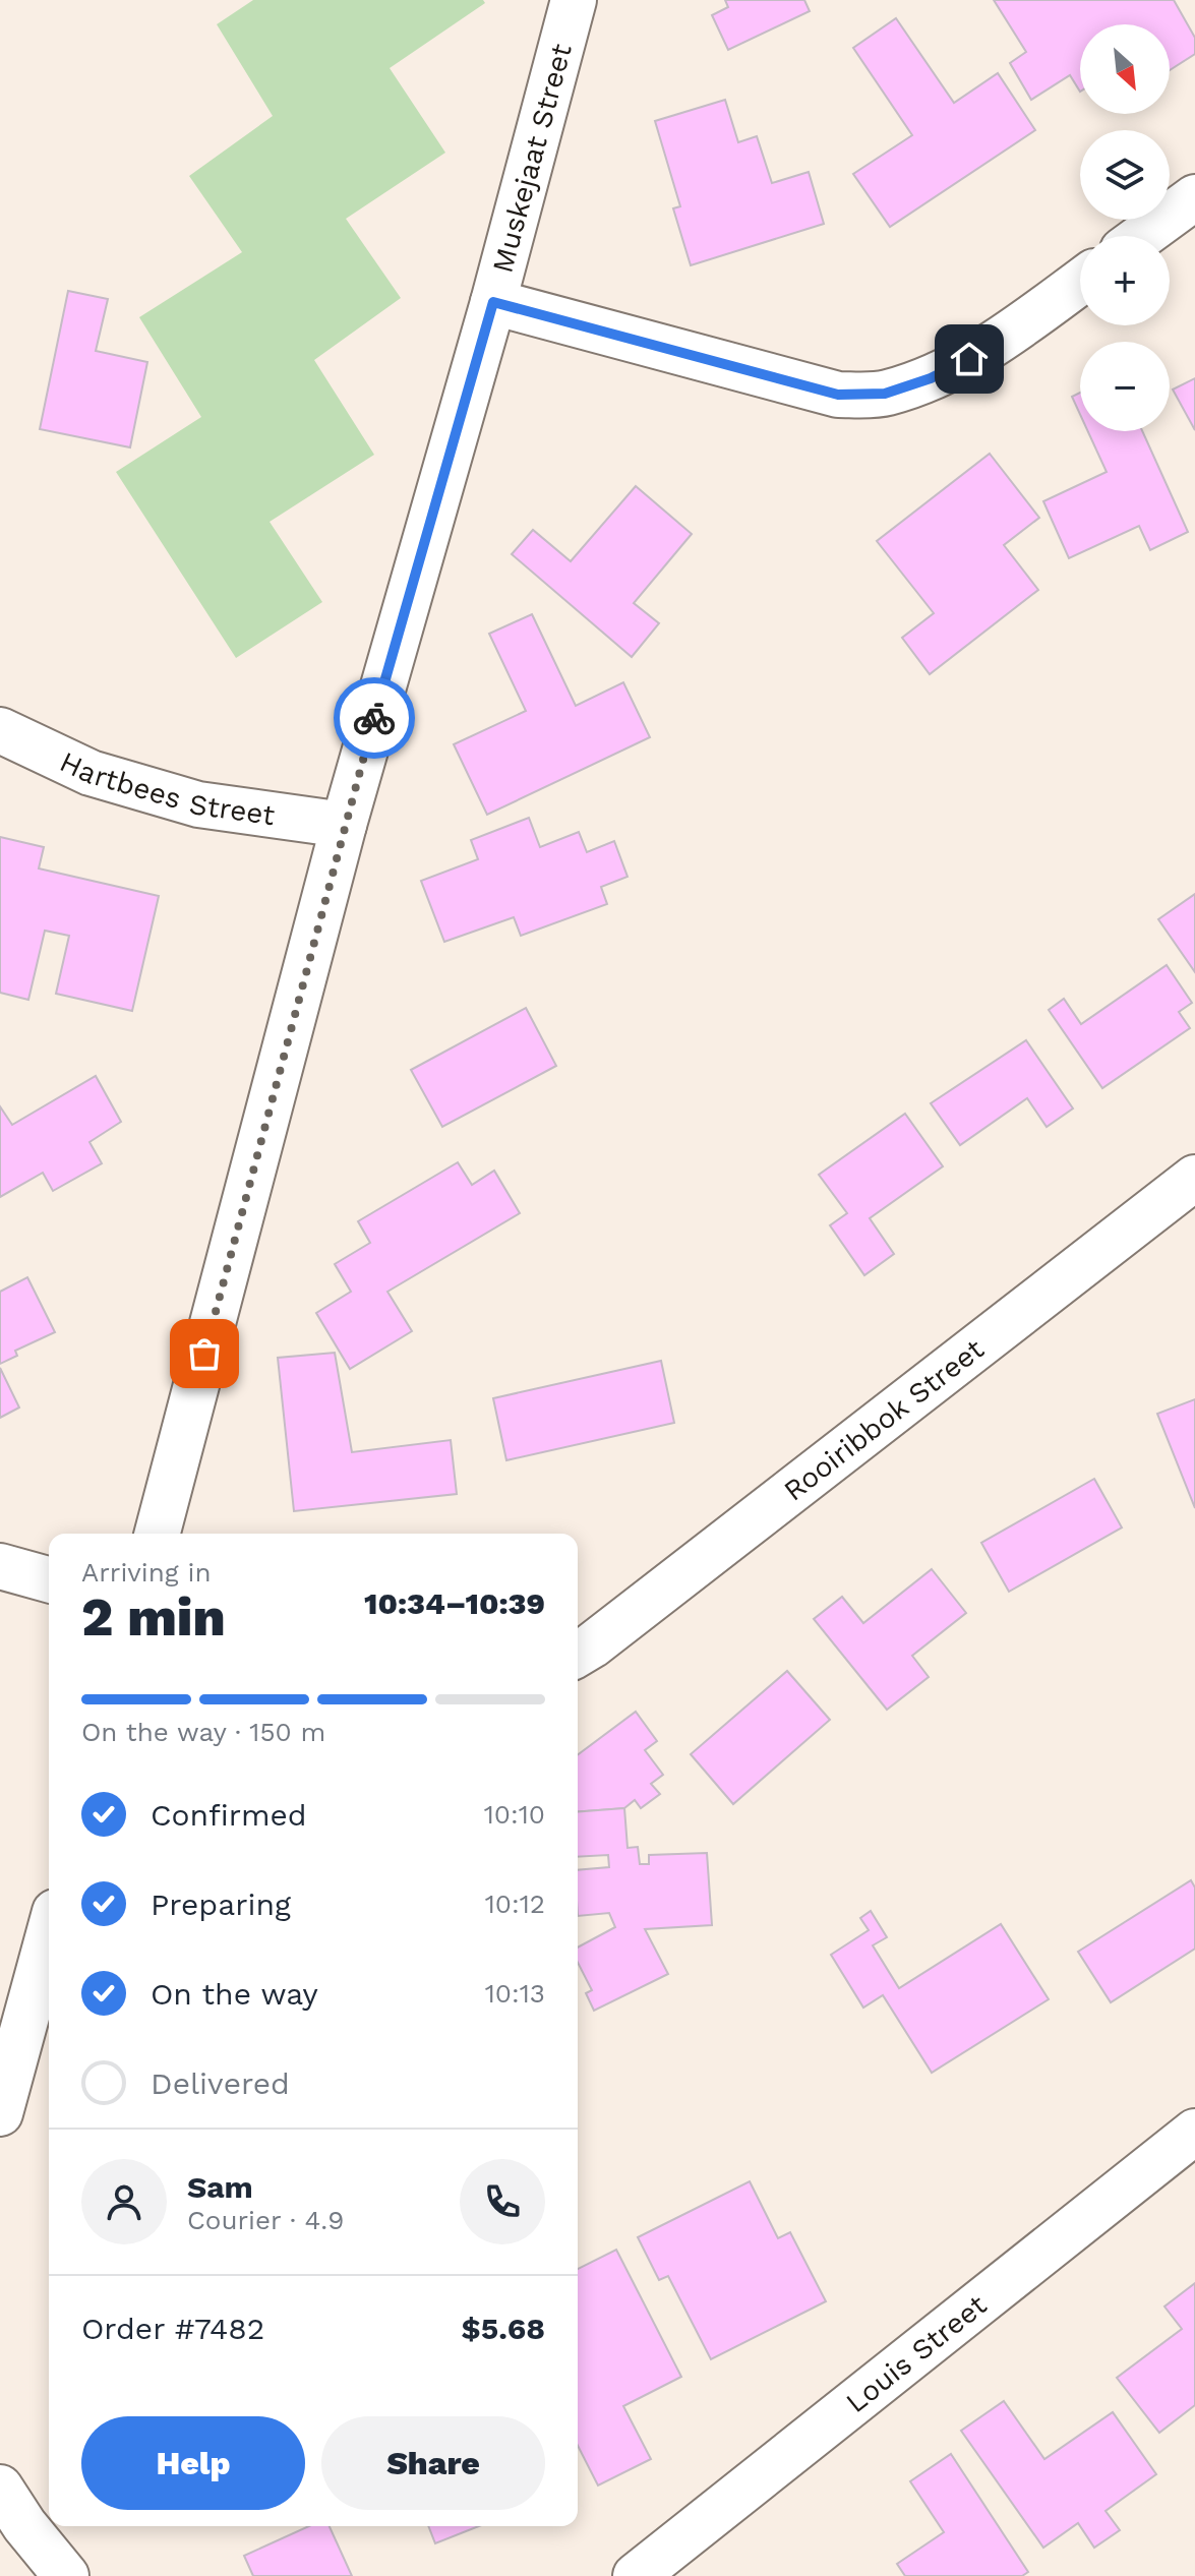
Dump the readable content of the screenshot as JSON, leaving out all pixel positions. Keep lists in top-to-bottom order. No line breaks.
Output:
{"streets":{"street":["Muskejaat Street","Hartbees Street","Rooiribbok Street","Louis Street"]},"crossings":[["Muskejaat Street","Hartbees Street"]],"north":"bottom right","page":{"map_buttons":["+","−"],"heading":["2 min","Arriving in","10:34–10:39"],"panel":["Sam","Courier · 4.9","Order #7482","$5.68"],"bar":"On the way · 150 m","list":[["Confirmed","10:10"],["Preparing","10:12"],["On the way","10:13"],"Delivered"],"buttons":["Help","Share"]}}
